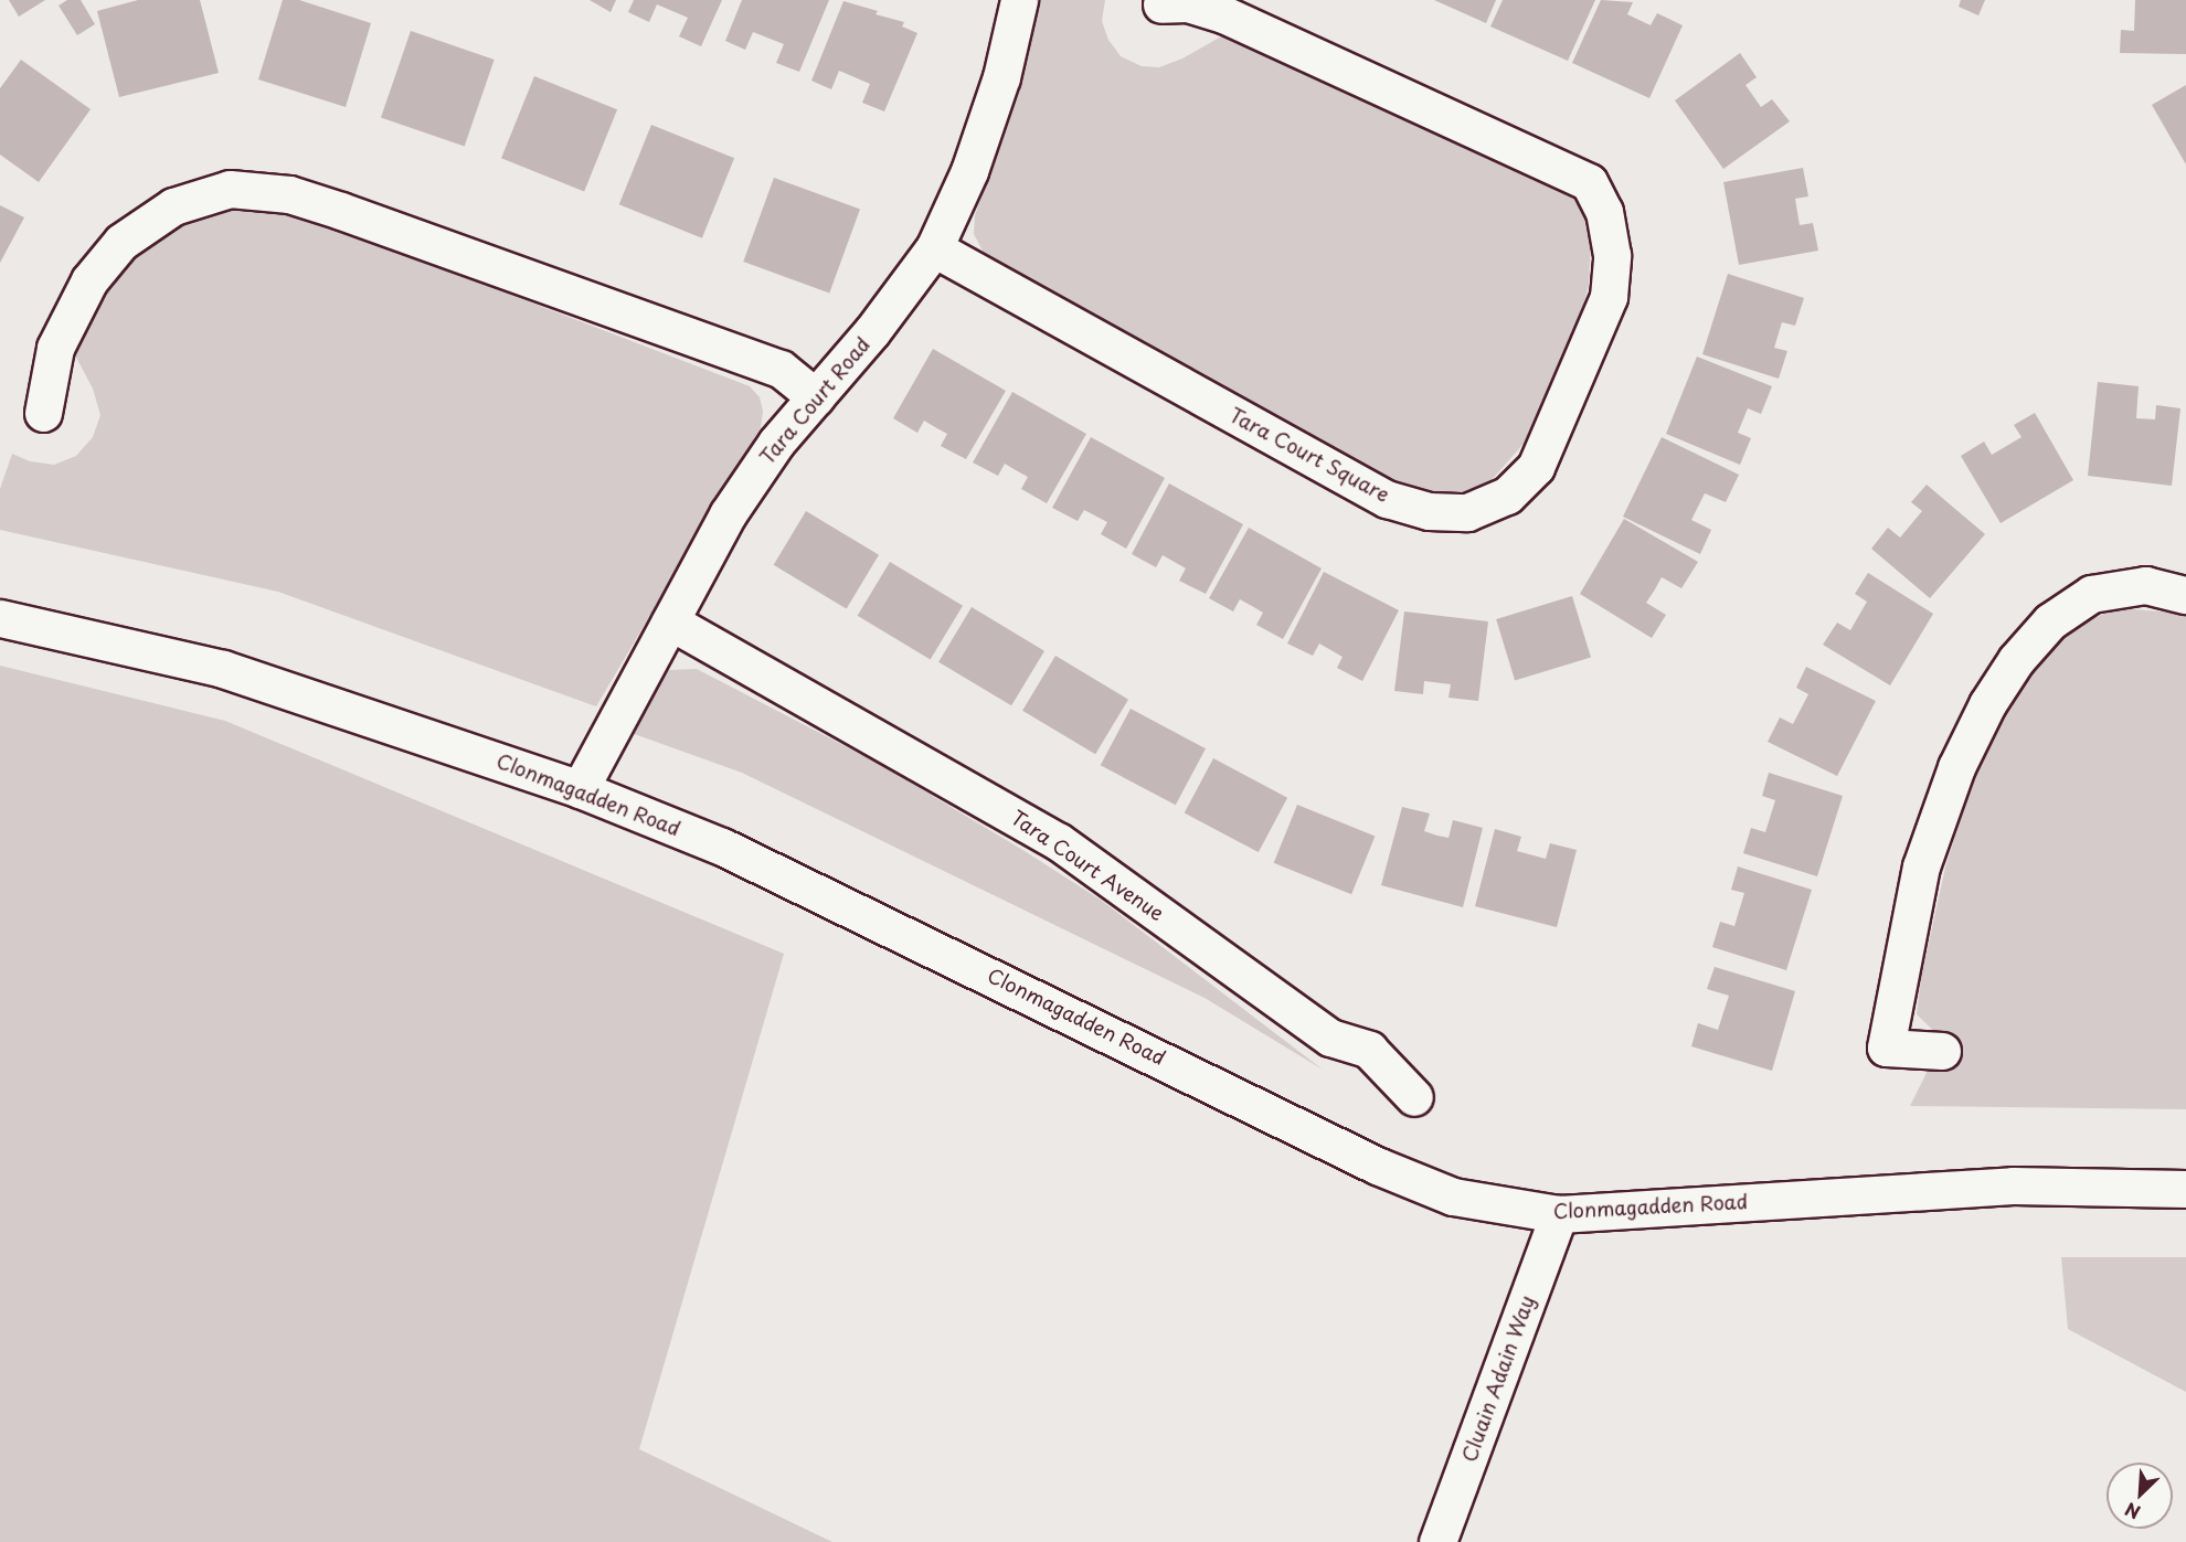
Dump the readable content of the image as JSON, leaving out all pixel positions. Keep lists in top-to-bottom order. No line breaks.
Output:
{"streets":{"street":["Tara Court Road","Tara Court Square","Clonmagadden Road","Tara Court Avenue","Cluain Adain Way"]},"crossings":[["Tara Court Road","Tara Court Square"],["Tara Court Road","Clonmagadden Road"],["Tara Court Road","Tara Court Avenue"],["Clonmagadden Road","Cluain Adain Way"]],"north":"bottom left"}
